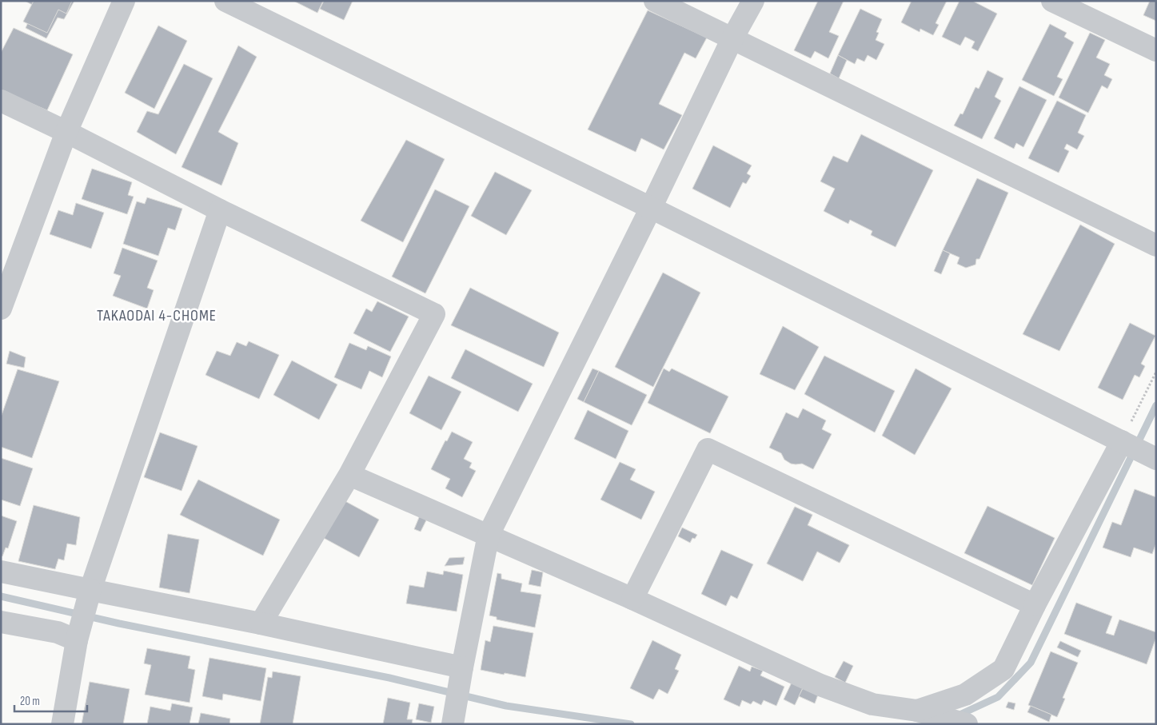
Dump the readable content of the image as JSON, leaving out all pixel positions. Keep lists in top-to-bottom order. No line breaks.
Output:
{"districts":["TAKAODAI 4-CHOME"],"scale_bar":"20 m"}
